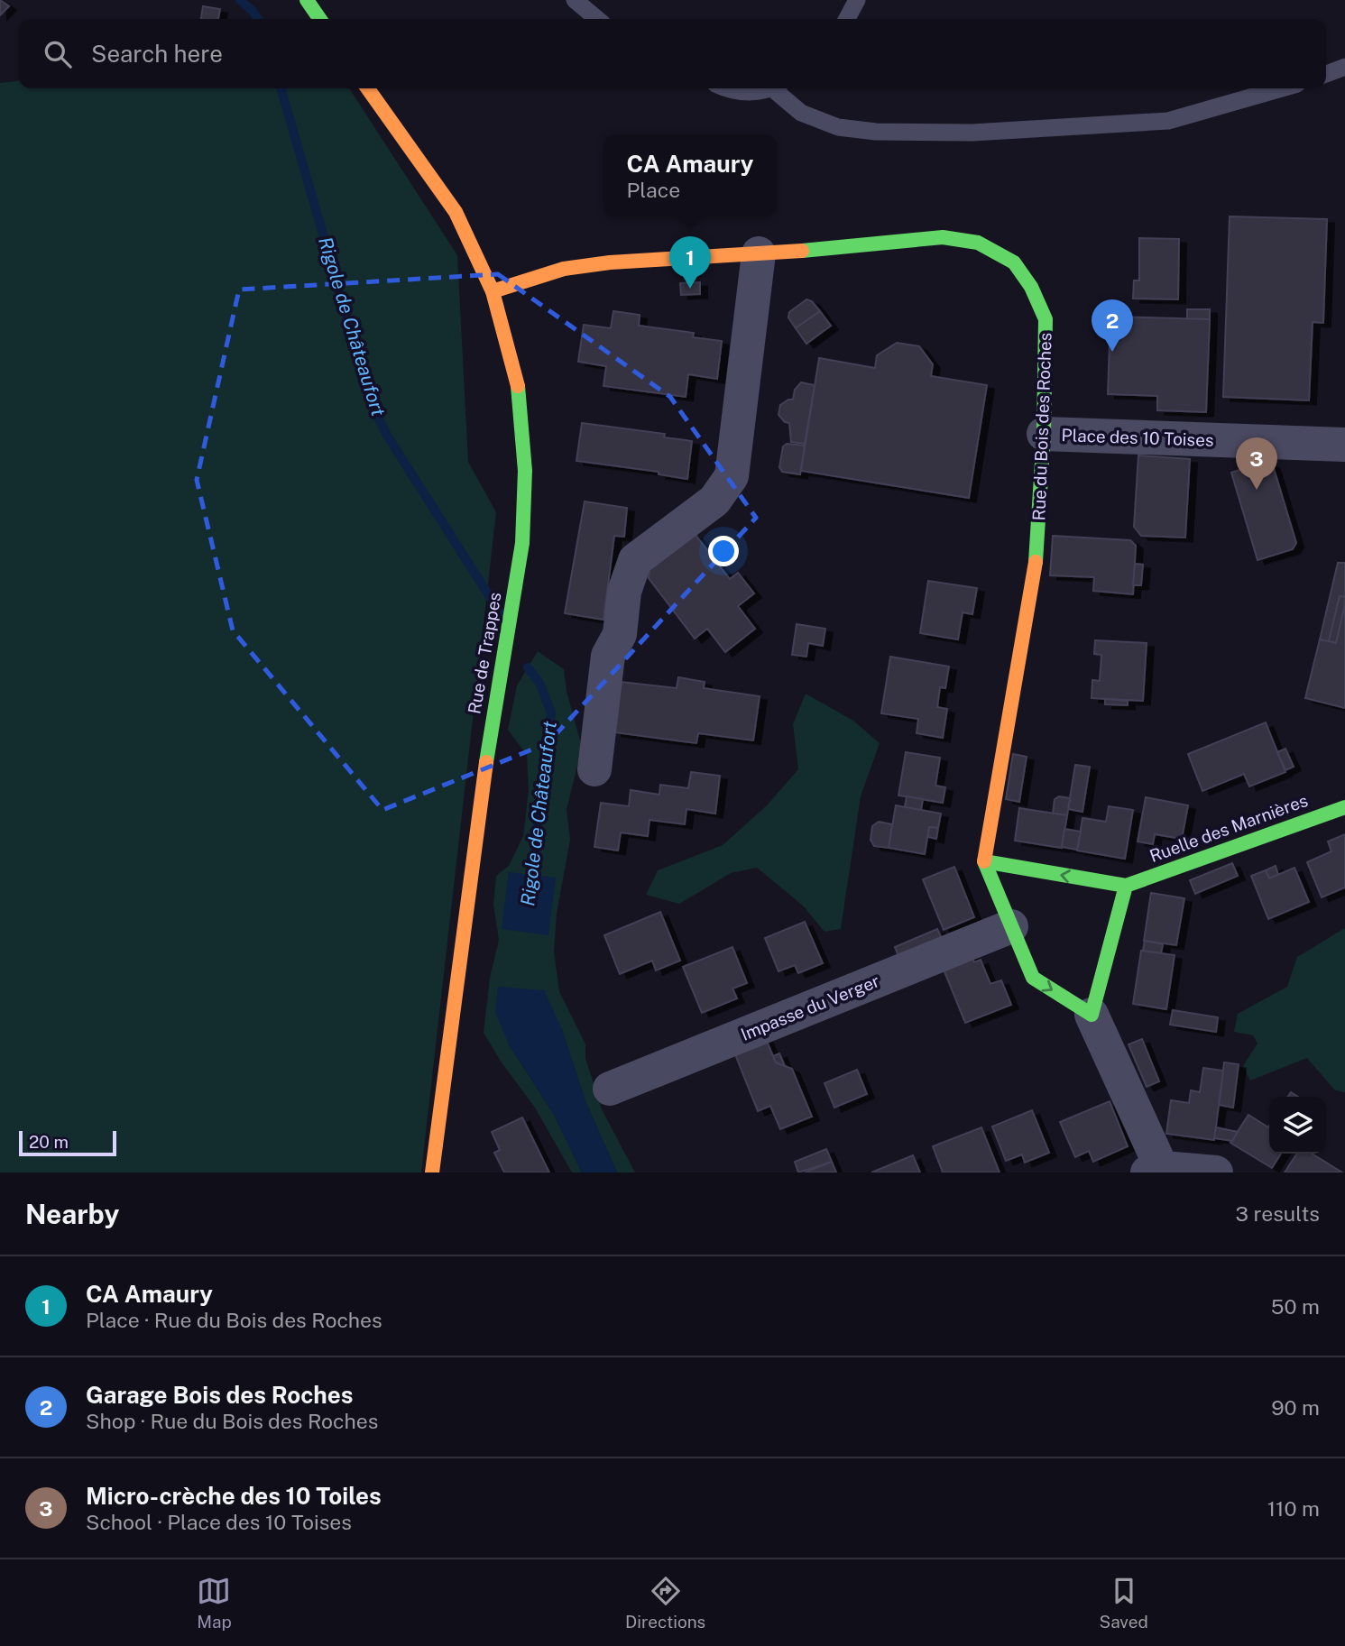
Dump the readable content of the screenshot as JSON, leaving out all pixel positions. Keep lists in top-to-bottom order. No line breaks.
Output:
{"streets":{"street":["Rue du Bois des Roches","Place des 10 Toises","Rue de Trappes","Ruelle des Marnières","Impasse du Verger"]},"crossings":[["Rue du Bois des Roches","Place des 10 Toises"],["Rue du Bois des Roches","Rue de Trappes"]],"water":["Rigole de Châteaufort"],"scale_bar":"20 m","page":{"search":"Search here","popup":["CA Amaury","Place"],"pins":["1","2","3"],"scale":"20 m","heading":["Nearby","3 results"],"list":[{"mark":"1","name":"CA Amaury","note":"Place · Rue du Bois des Roches","value":"50 m"},{"mark":"2","name":"Garage Bois des Roches","note":"Shop · Rue du Bois des Roches","value":"90 m"},{"mark":"3","name":"Micro-crèche des 10 Toiles","note":"School · Place des 10 Toises","value":"110 m"}],"nav":["Map","Directions","Saved"]}}
